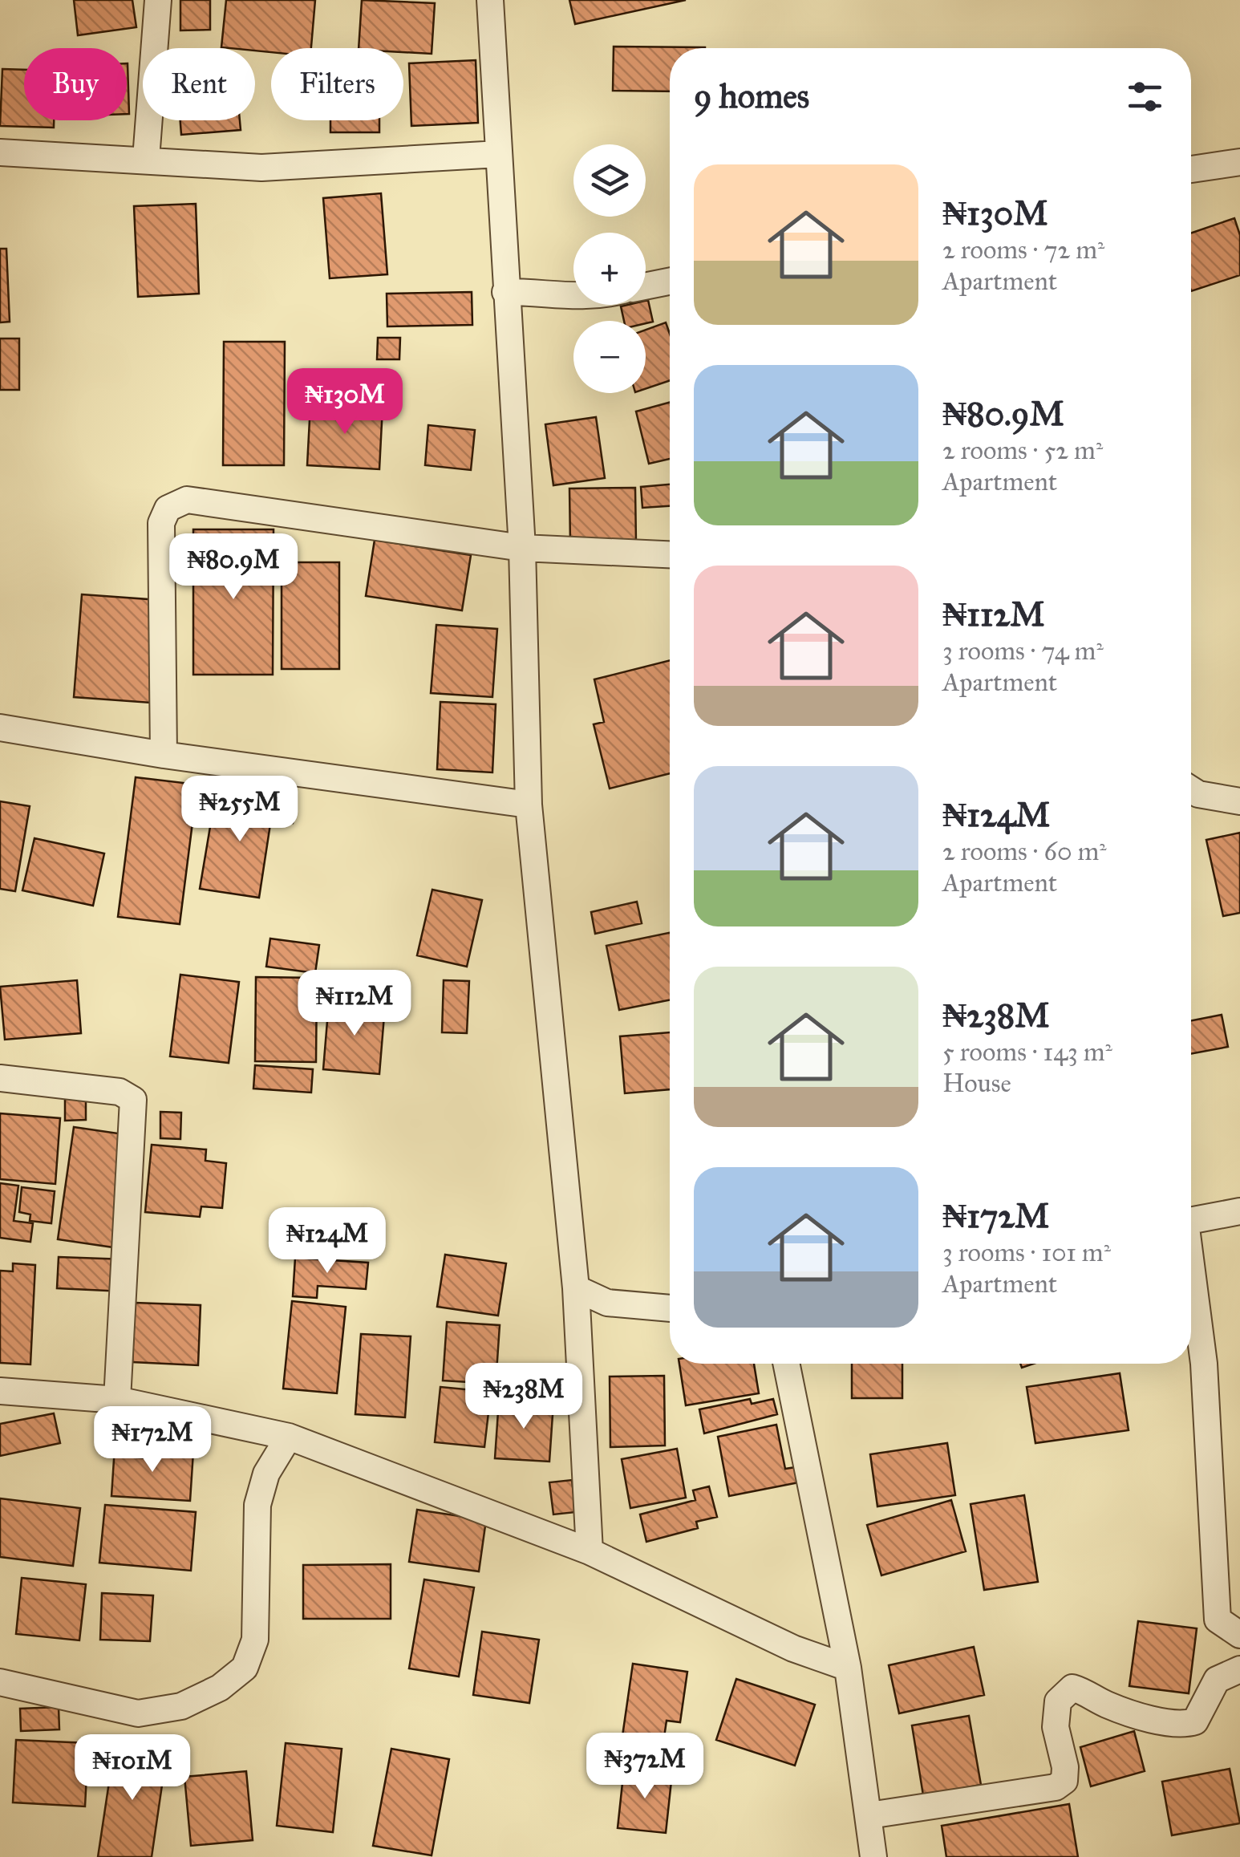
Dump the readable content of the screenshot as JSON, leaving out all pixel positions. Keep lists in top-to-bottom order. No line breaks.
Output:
{"page":{"chip":["Buy","Rent","Filters"],"heading":"9 homes","map_buttons":["+","−"],"list":[{"name":"₦130M","note":"2 rooms · 72 m² · Apartment"},{"name":"₦80.9M","note":"2 rooms · 52 m² · Apartment"},{"name":"₦112M","note":"3 rooms · 74 m² · Apartment"},{"name":"₦124M","note":"2 rooms · 60 m² · Apartment"},{"name":"₦238M","note":"5 rooms · 143 m² · House"},{"name":"₦172M","note":"3 rooms · 101 m² · Apartment"}],"price":["₦130M","₦80.9M","₦255M","₦112M","₦124M","₦238M","₦172M","₦372M","₦101M"]}}
